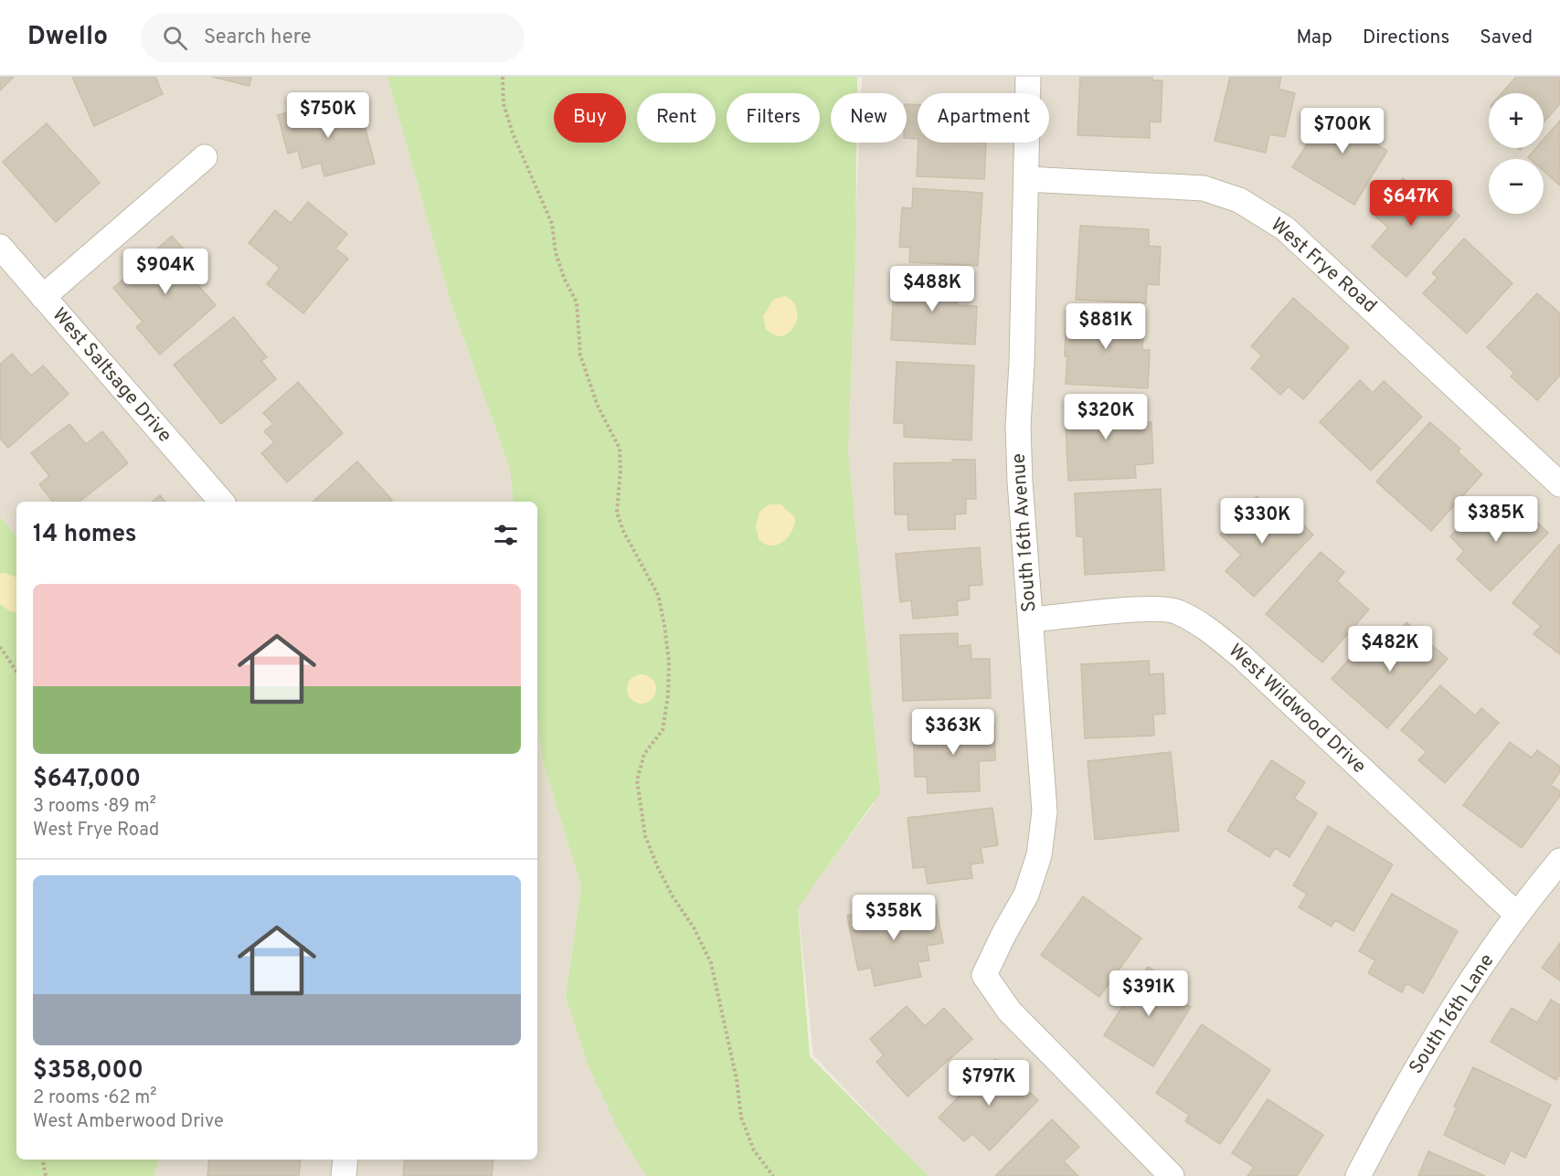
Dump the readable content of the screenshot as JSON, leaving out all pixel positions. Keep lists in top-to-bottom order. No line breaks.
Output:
{"streets":{"street":["West Frye Road","West Saltsage Drive","South 16th Avenue","West Wildwood Drive","South 16th Lane"]},"crossings":[["West Frye Road","South 16th Avenue"],["South 16th Avenue","West Wildwood Drive"],["West Wildwood Drive","South 16th Lane"]],"page":{"header":"Dwello","search":"Search here","nav":["Map","Directions","Saved"],"price":["$750K","$700K","$647K","$904K","$488K","$881K","$320K","$385K","$330K","$482K","$363K","$358K","$391K","$797K"],"map_buttons":["+","−"],"chip":["Buy","Rent","Filters","New","Apartment"],"heading":"14 homes","list":[{"name":"$647,000","note":"3 rooms · 89 m² · West Frye Road"},{"name":"$358,000","note":"2 rooms · 62 m² · West Amberwood Drive"}]}}
